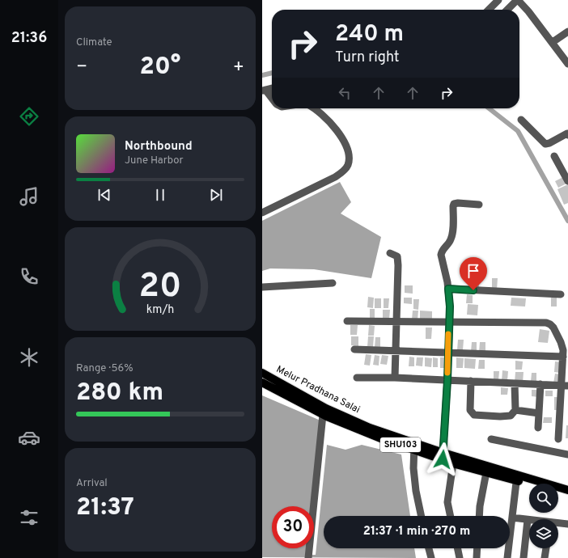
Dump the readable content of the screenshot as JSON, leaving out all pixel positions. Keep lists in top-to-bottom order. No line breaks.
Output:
{"streets":{"main road":["Melur Pradhana Salai","SHU103"]},"page":{"tabs":"21:36","tile":["Climate",["Range · 56%","280 km"],["Arrival","21:37"]],"turn":["240 m","Turn right"],"heat":["−","20°","+"],"song":["Northbound","June Harbor"],"limit":"30","trip":"21:37 · 1 min · 270 m","gauge":["20","km/h"]}}
